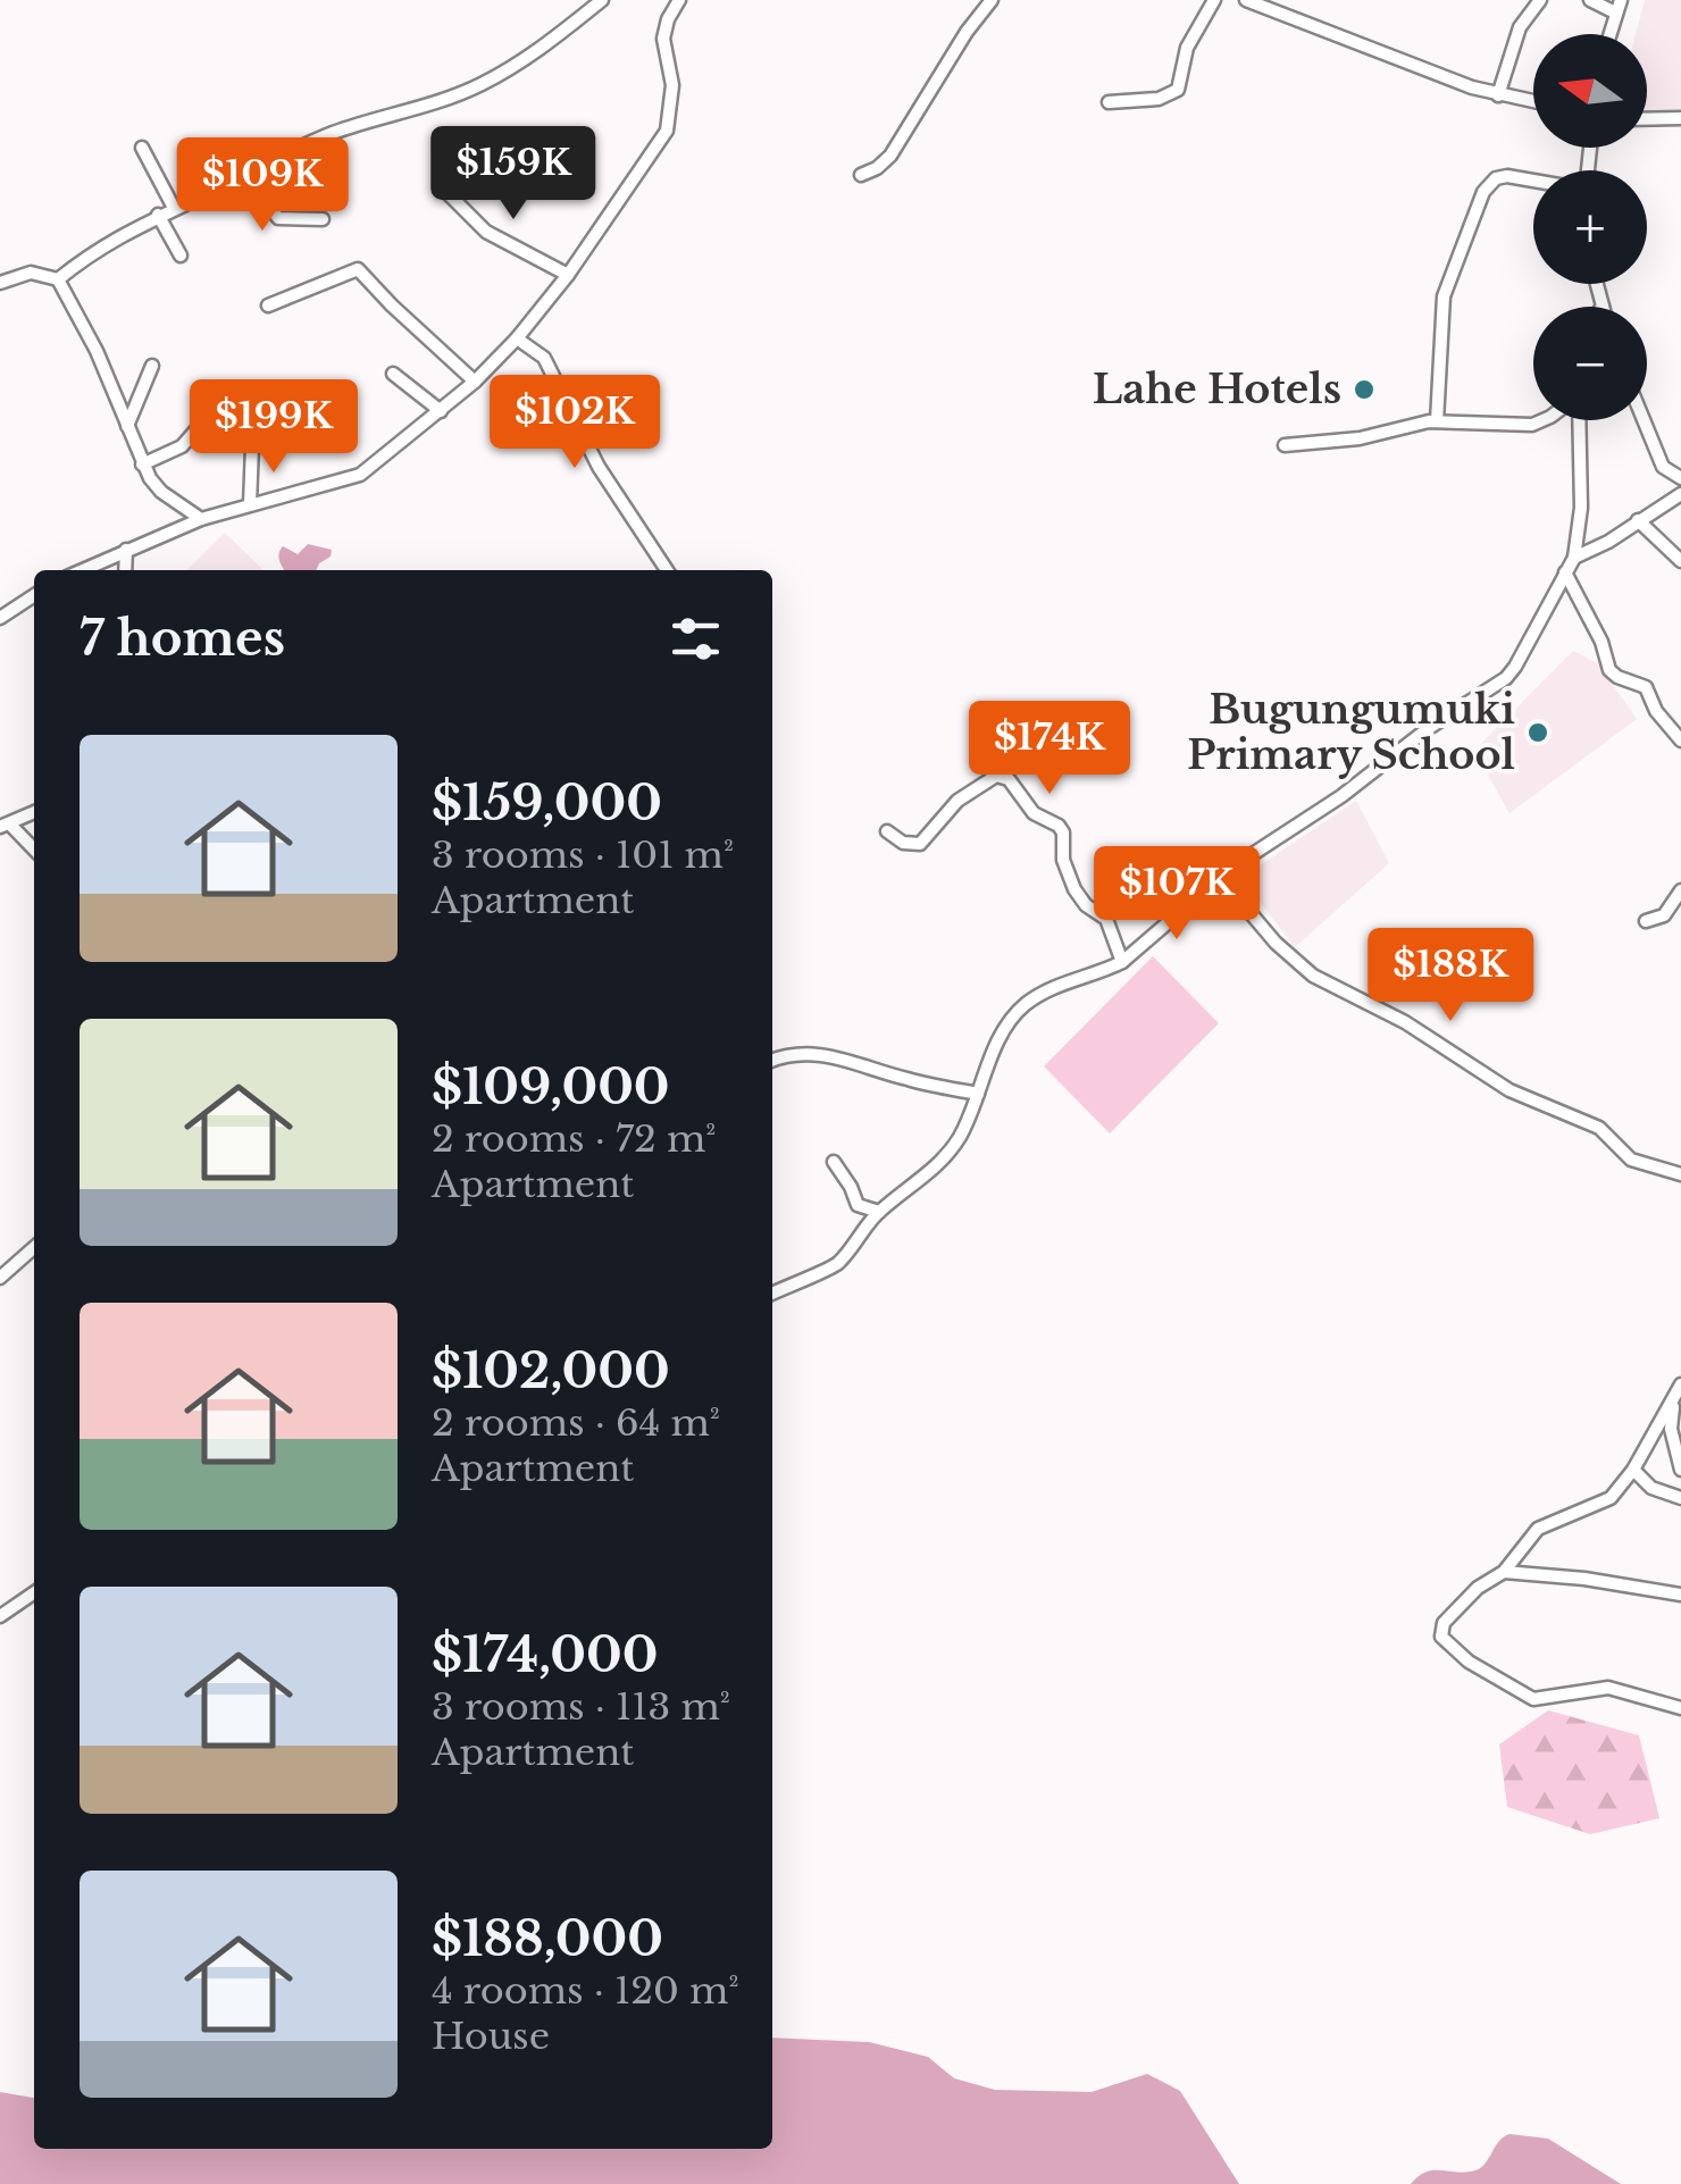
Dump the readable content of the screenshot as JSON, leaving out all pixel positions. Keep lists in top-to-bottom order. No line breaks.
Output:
{"places":["Lahe Hotels","Bugungumuki Primary School"],"north":"left","page":{"map_buttons":["+","−"],"price":["$159K","$109K","$102K","$199K","$174K","$107K","$188K"],"heading":"7 homes","list":[{"name":"$159,000","note":"3 rooms · 101 m² · Apartment"},{"name":"$109,000","note":"2 rooms · 72 m² · Apartment"},{"name":"$102,000","note":"2 rooms · 64 m² · Apartment"},{"name":"$174,000","note":"3 rooms · 113 m² · Apartment"},{"name":"$188,000","note":"4 rooms · 120 m² · House"}]}}
